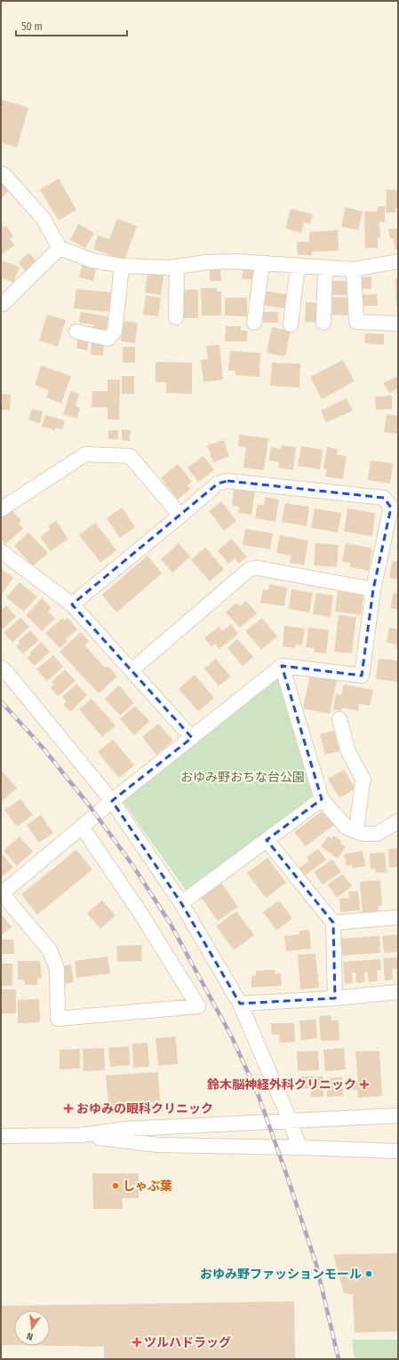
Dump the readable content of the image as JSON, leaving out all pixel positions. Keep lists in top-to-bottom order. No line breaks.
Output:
{"parks":["おゆみ野おちな台公園"],"places":{"health":["鈴木脳神経外科クリニック","おゆみの眼科クリニック","ツルハドラッグ"],"other":["しゃぶ葉","おゆみ野ファッションモール"]},"scale_bar":"50 m","north":"bottom"}
